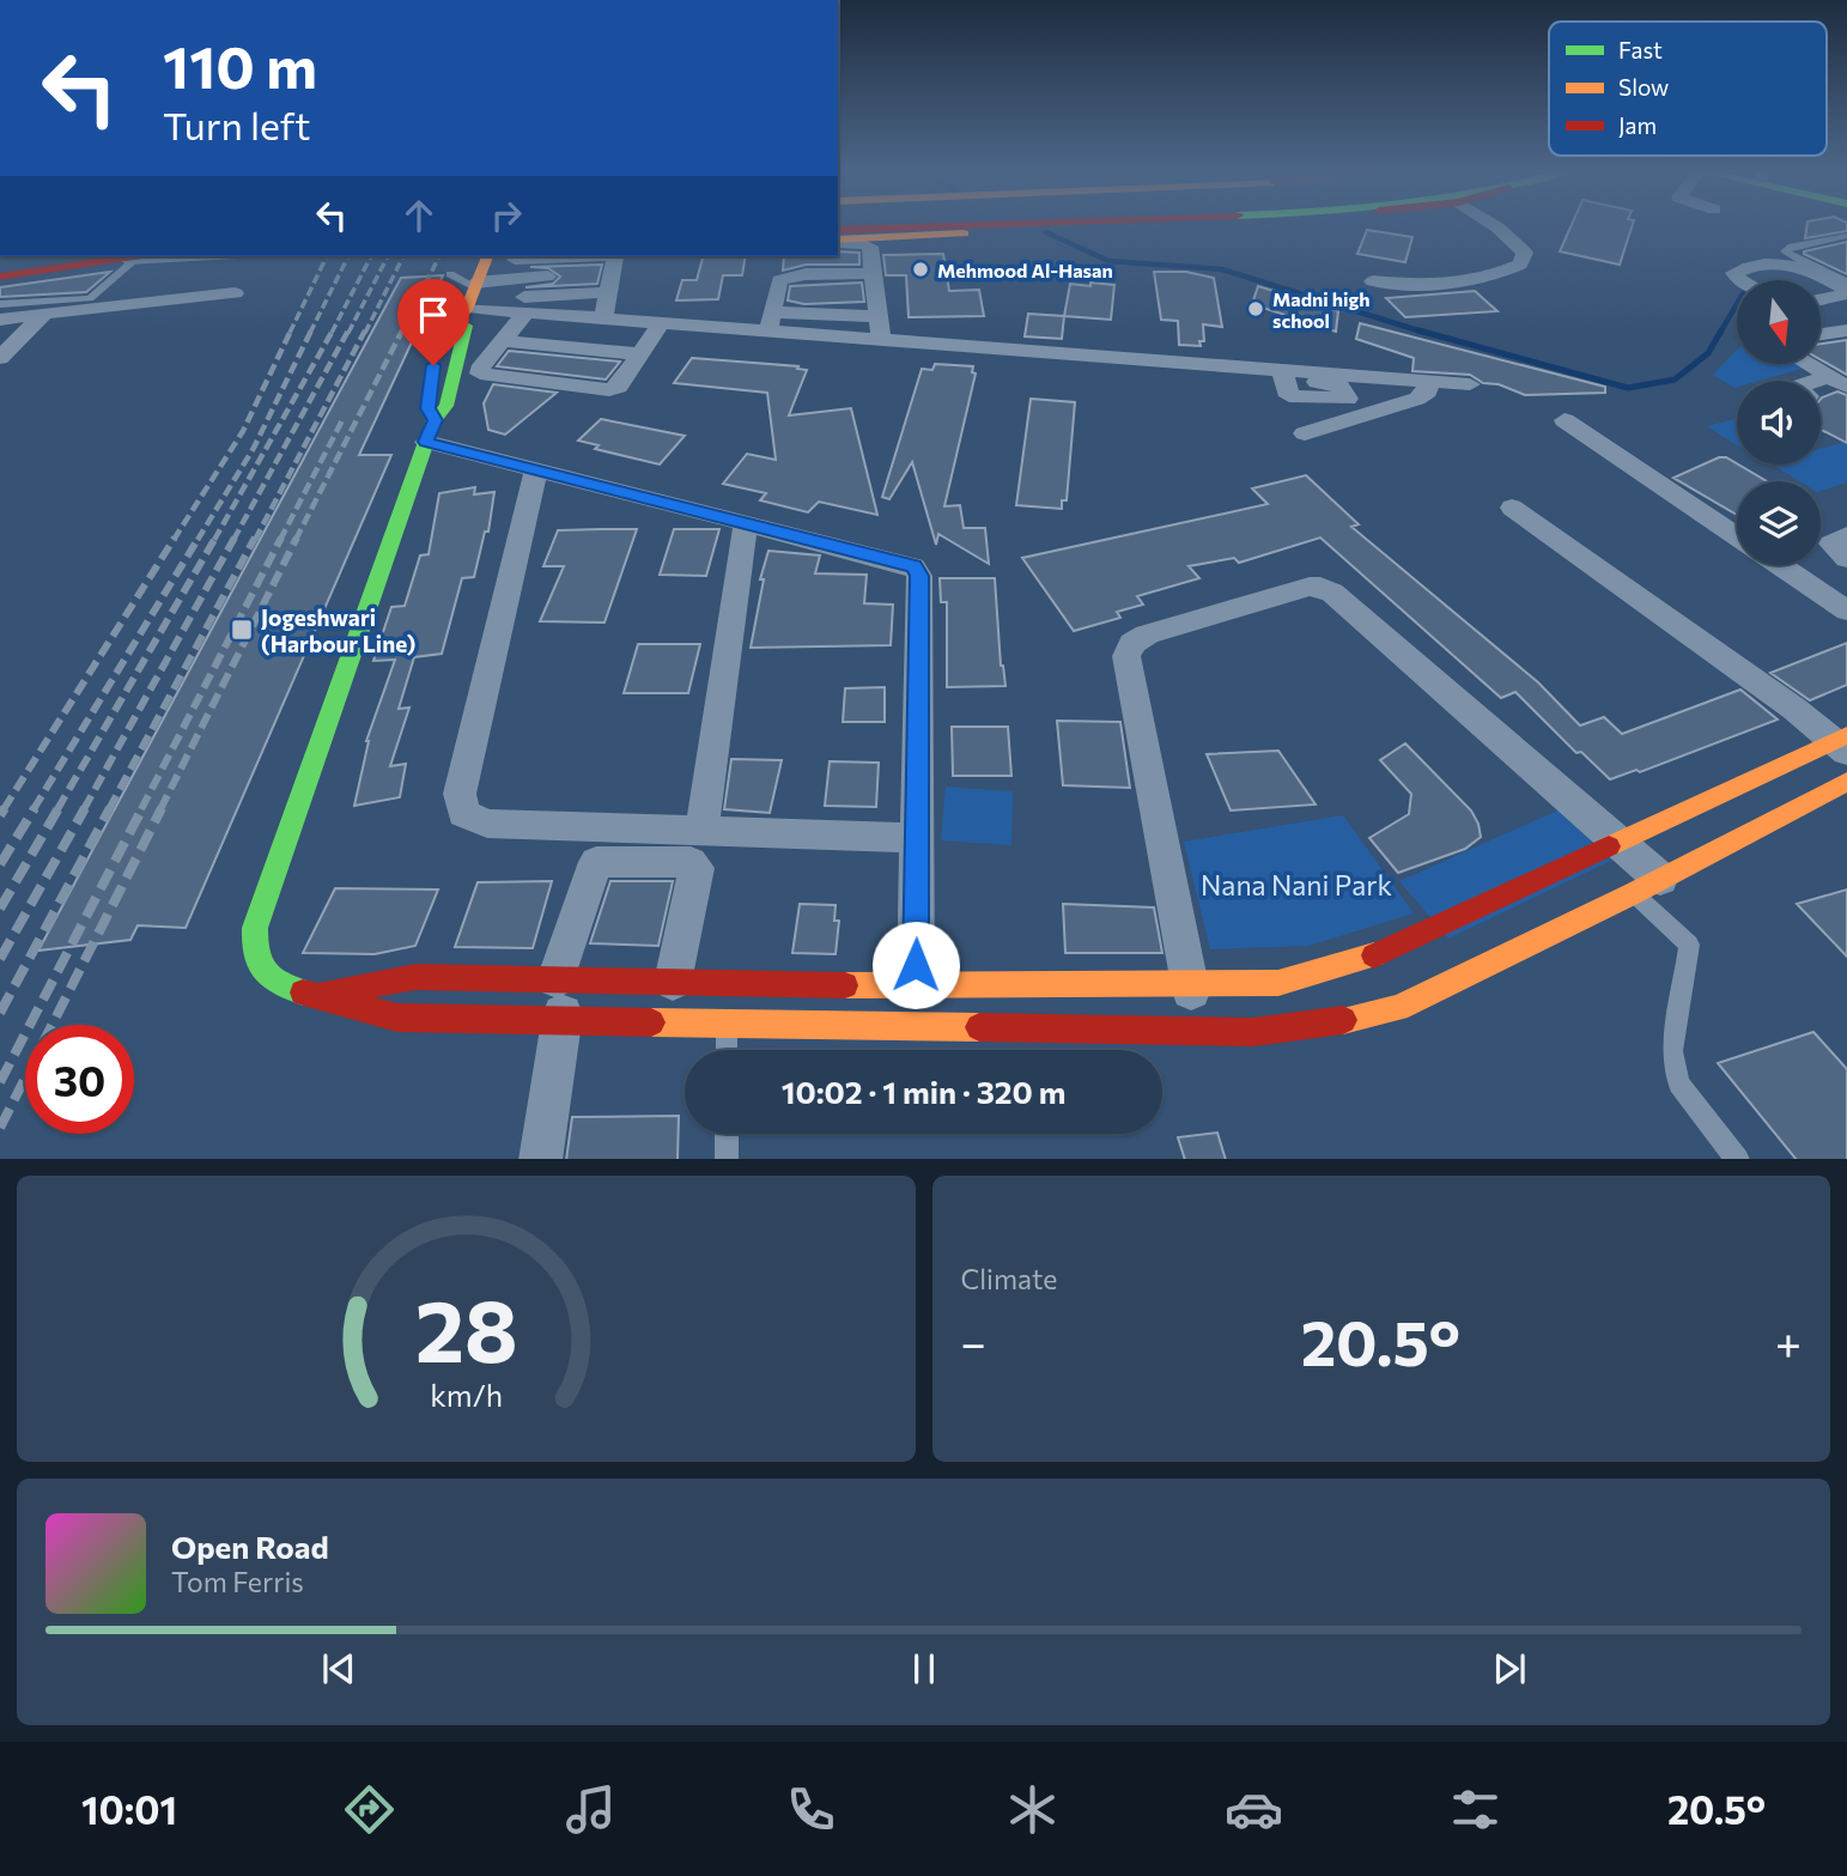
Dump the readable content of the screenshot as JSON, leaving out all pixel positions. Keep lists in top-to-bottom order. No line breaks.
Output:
{"parks":["Nana Nani Park"],"places":{"other":["Mehmood Al-Hasan","Madni high school"],"transit":["Jogeshwari (Harbour Line)"]},"legend":["Fast","Slow","Jam"],"north":"bottom","page":{"turn":["110 m","Turn left"],"limit":"30","trip":"10:02 · 1 min · 320 m","tile":"Climate","heat":["−","20.5°","+"],"song":["Open Road","Tom Ferris"],"tabs":["10:01","20.5°"],"gauge":["28","km/h"]}}
